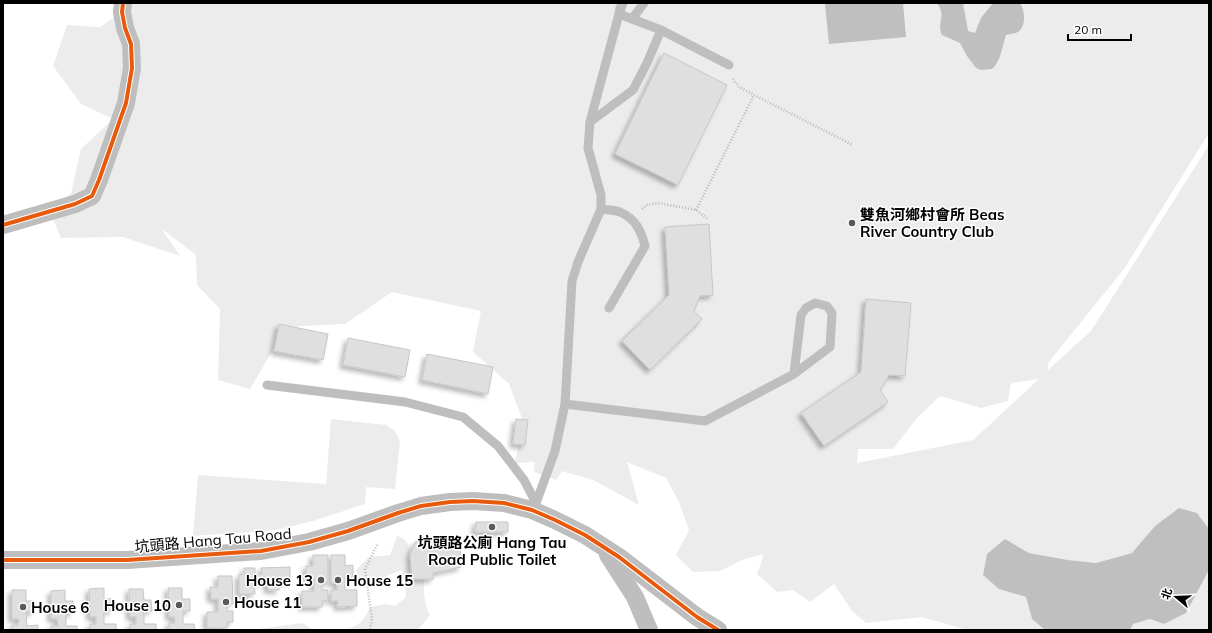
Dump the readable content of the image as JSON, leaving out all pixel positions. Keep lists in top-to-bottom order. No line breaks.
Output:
{"streets":{"street":["坑頭路 Hang Tau Road"]},"places":["雙魚河鄉村會所 Beas River Country Club","坑頭路公廁 Hang Tau Road Public Toilet","House 13","House 15","House 11","House 10","House 6"],"scale_bar":"20 m","north":"left"}
